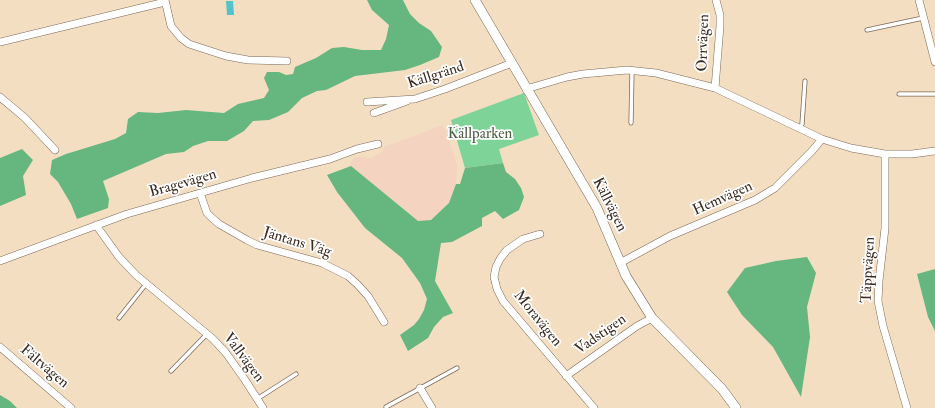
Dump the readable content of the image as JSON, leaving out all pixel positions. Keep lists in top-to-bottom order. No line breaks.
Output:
{"streets":{"street":["Orrvägen","Källgränd","Bragevägen","Hemvägen","Källvägen","Jäntans Väg","Täppvägen","Moravägen","Vadstigen","Vallvägen","Fältvägen"]},"crossings":[["Källgränd","Källvägen"],["Bragevägen","Jäntans Väg"],["Bragevägen","Vallvägen"],["Hemvägen","Källvägen"],["Källvägen","Vadstigen"],["Moravägen","Vadstigen"]],"parks":["Källparken"]}
